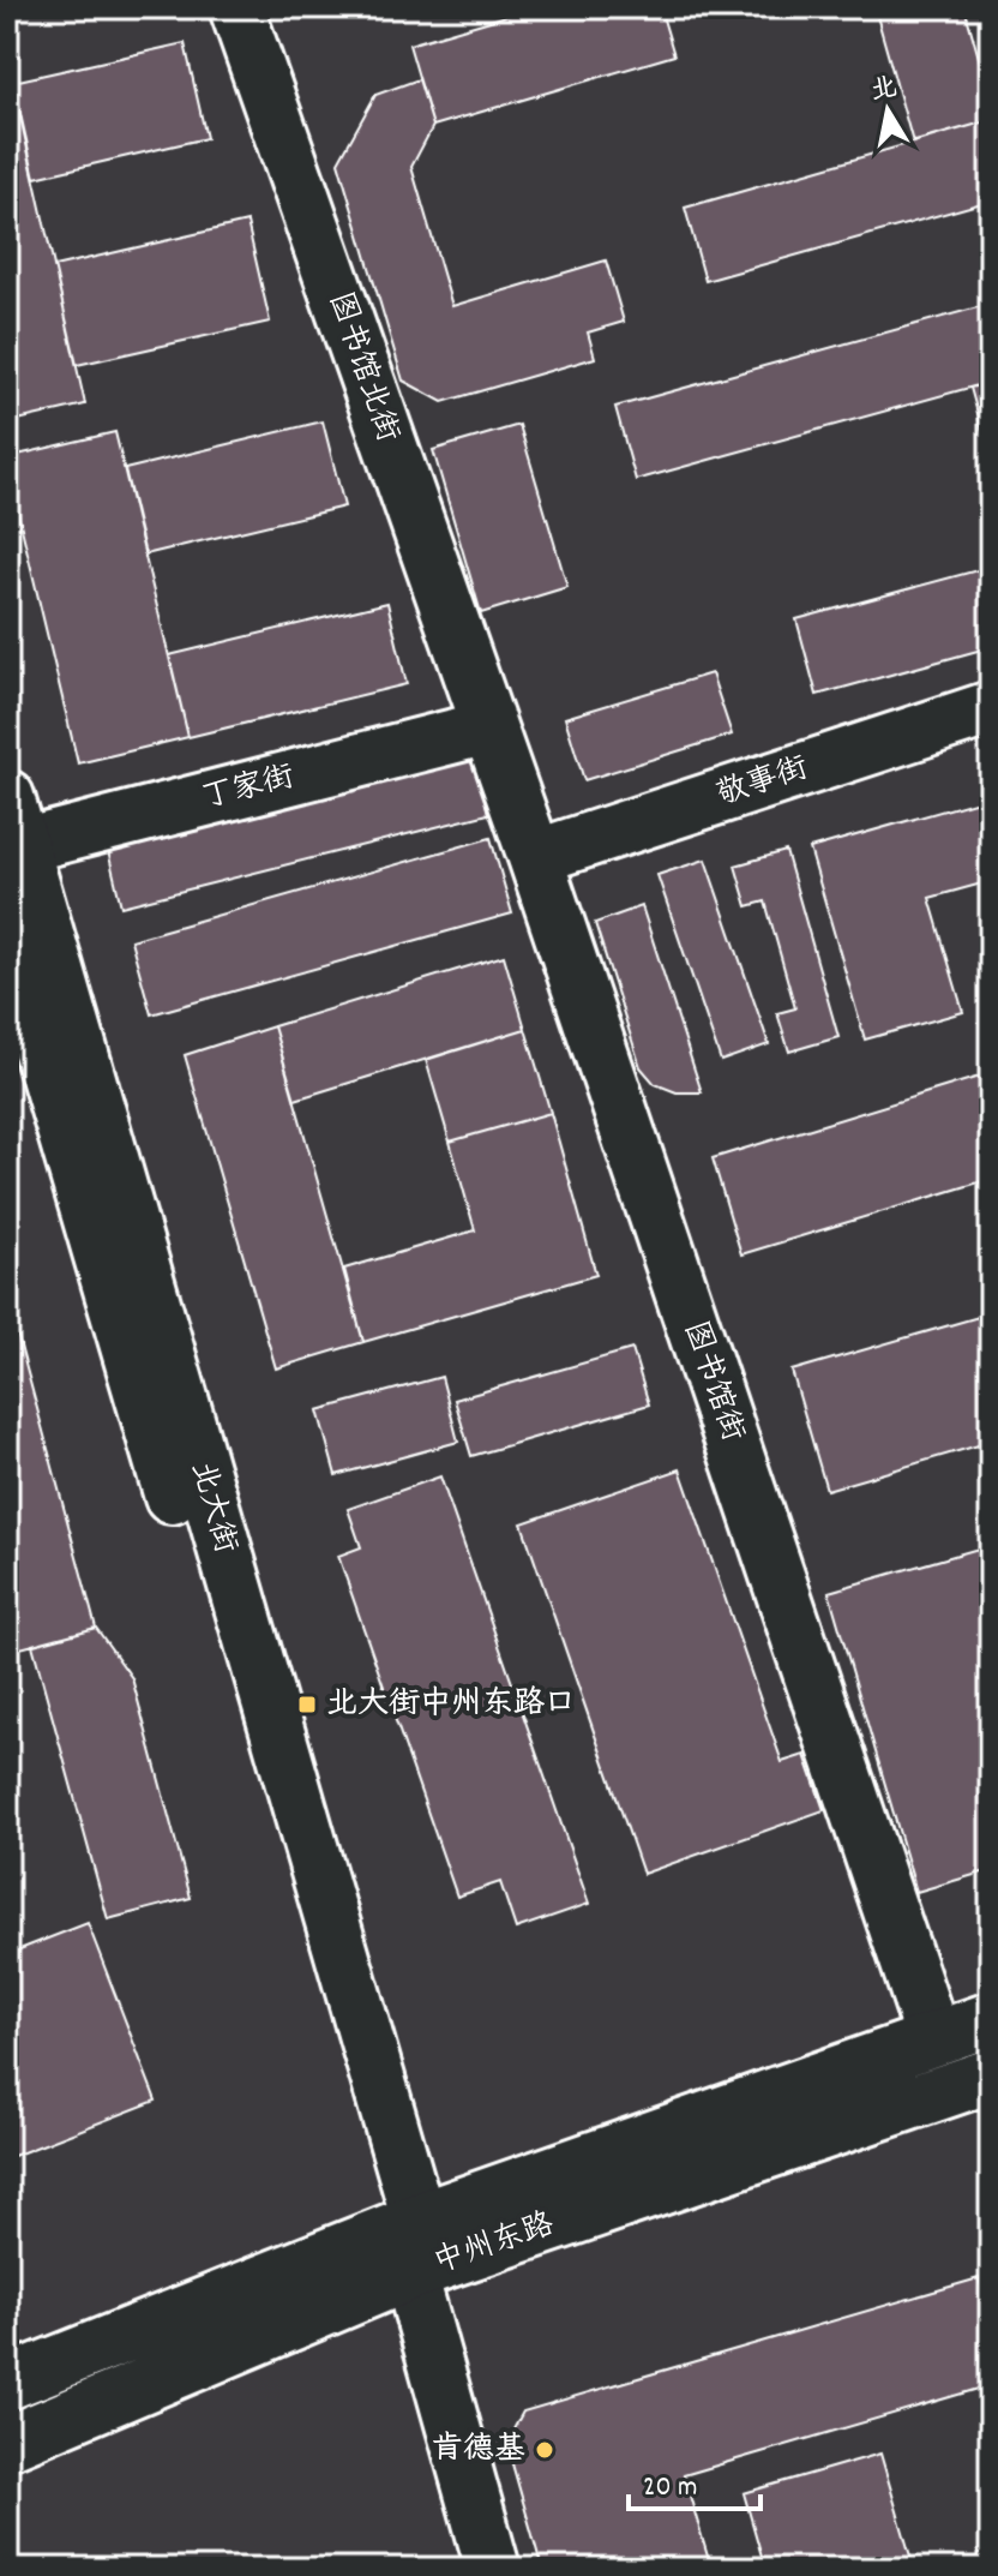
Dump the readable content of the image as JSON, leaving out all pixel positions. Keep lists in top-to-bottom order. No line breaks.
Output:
{"streets":{"street":["图书馆北街","敬事街","丁家街","图书馆街","北大街","中州东路"]},"crossings":[["图书馆北街","丁家街"],["图书馆北街","图书馆街"],["敬事街","图书馆街"],["丁家街","图书馆街"],["丁家街","北大街"],["图书馆街","中州东路"],["北大街","中州东路"]],"places":{"transit":["北大街中州东路口"],"other":["肯德基"]},"scale_bar":"20 m","north":"top"}
